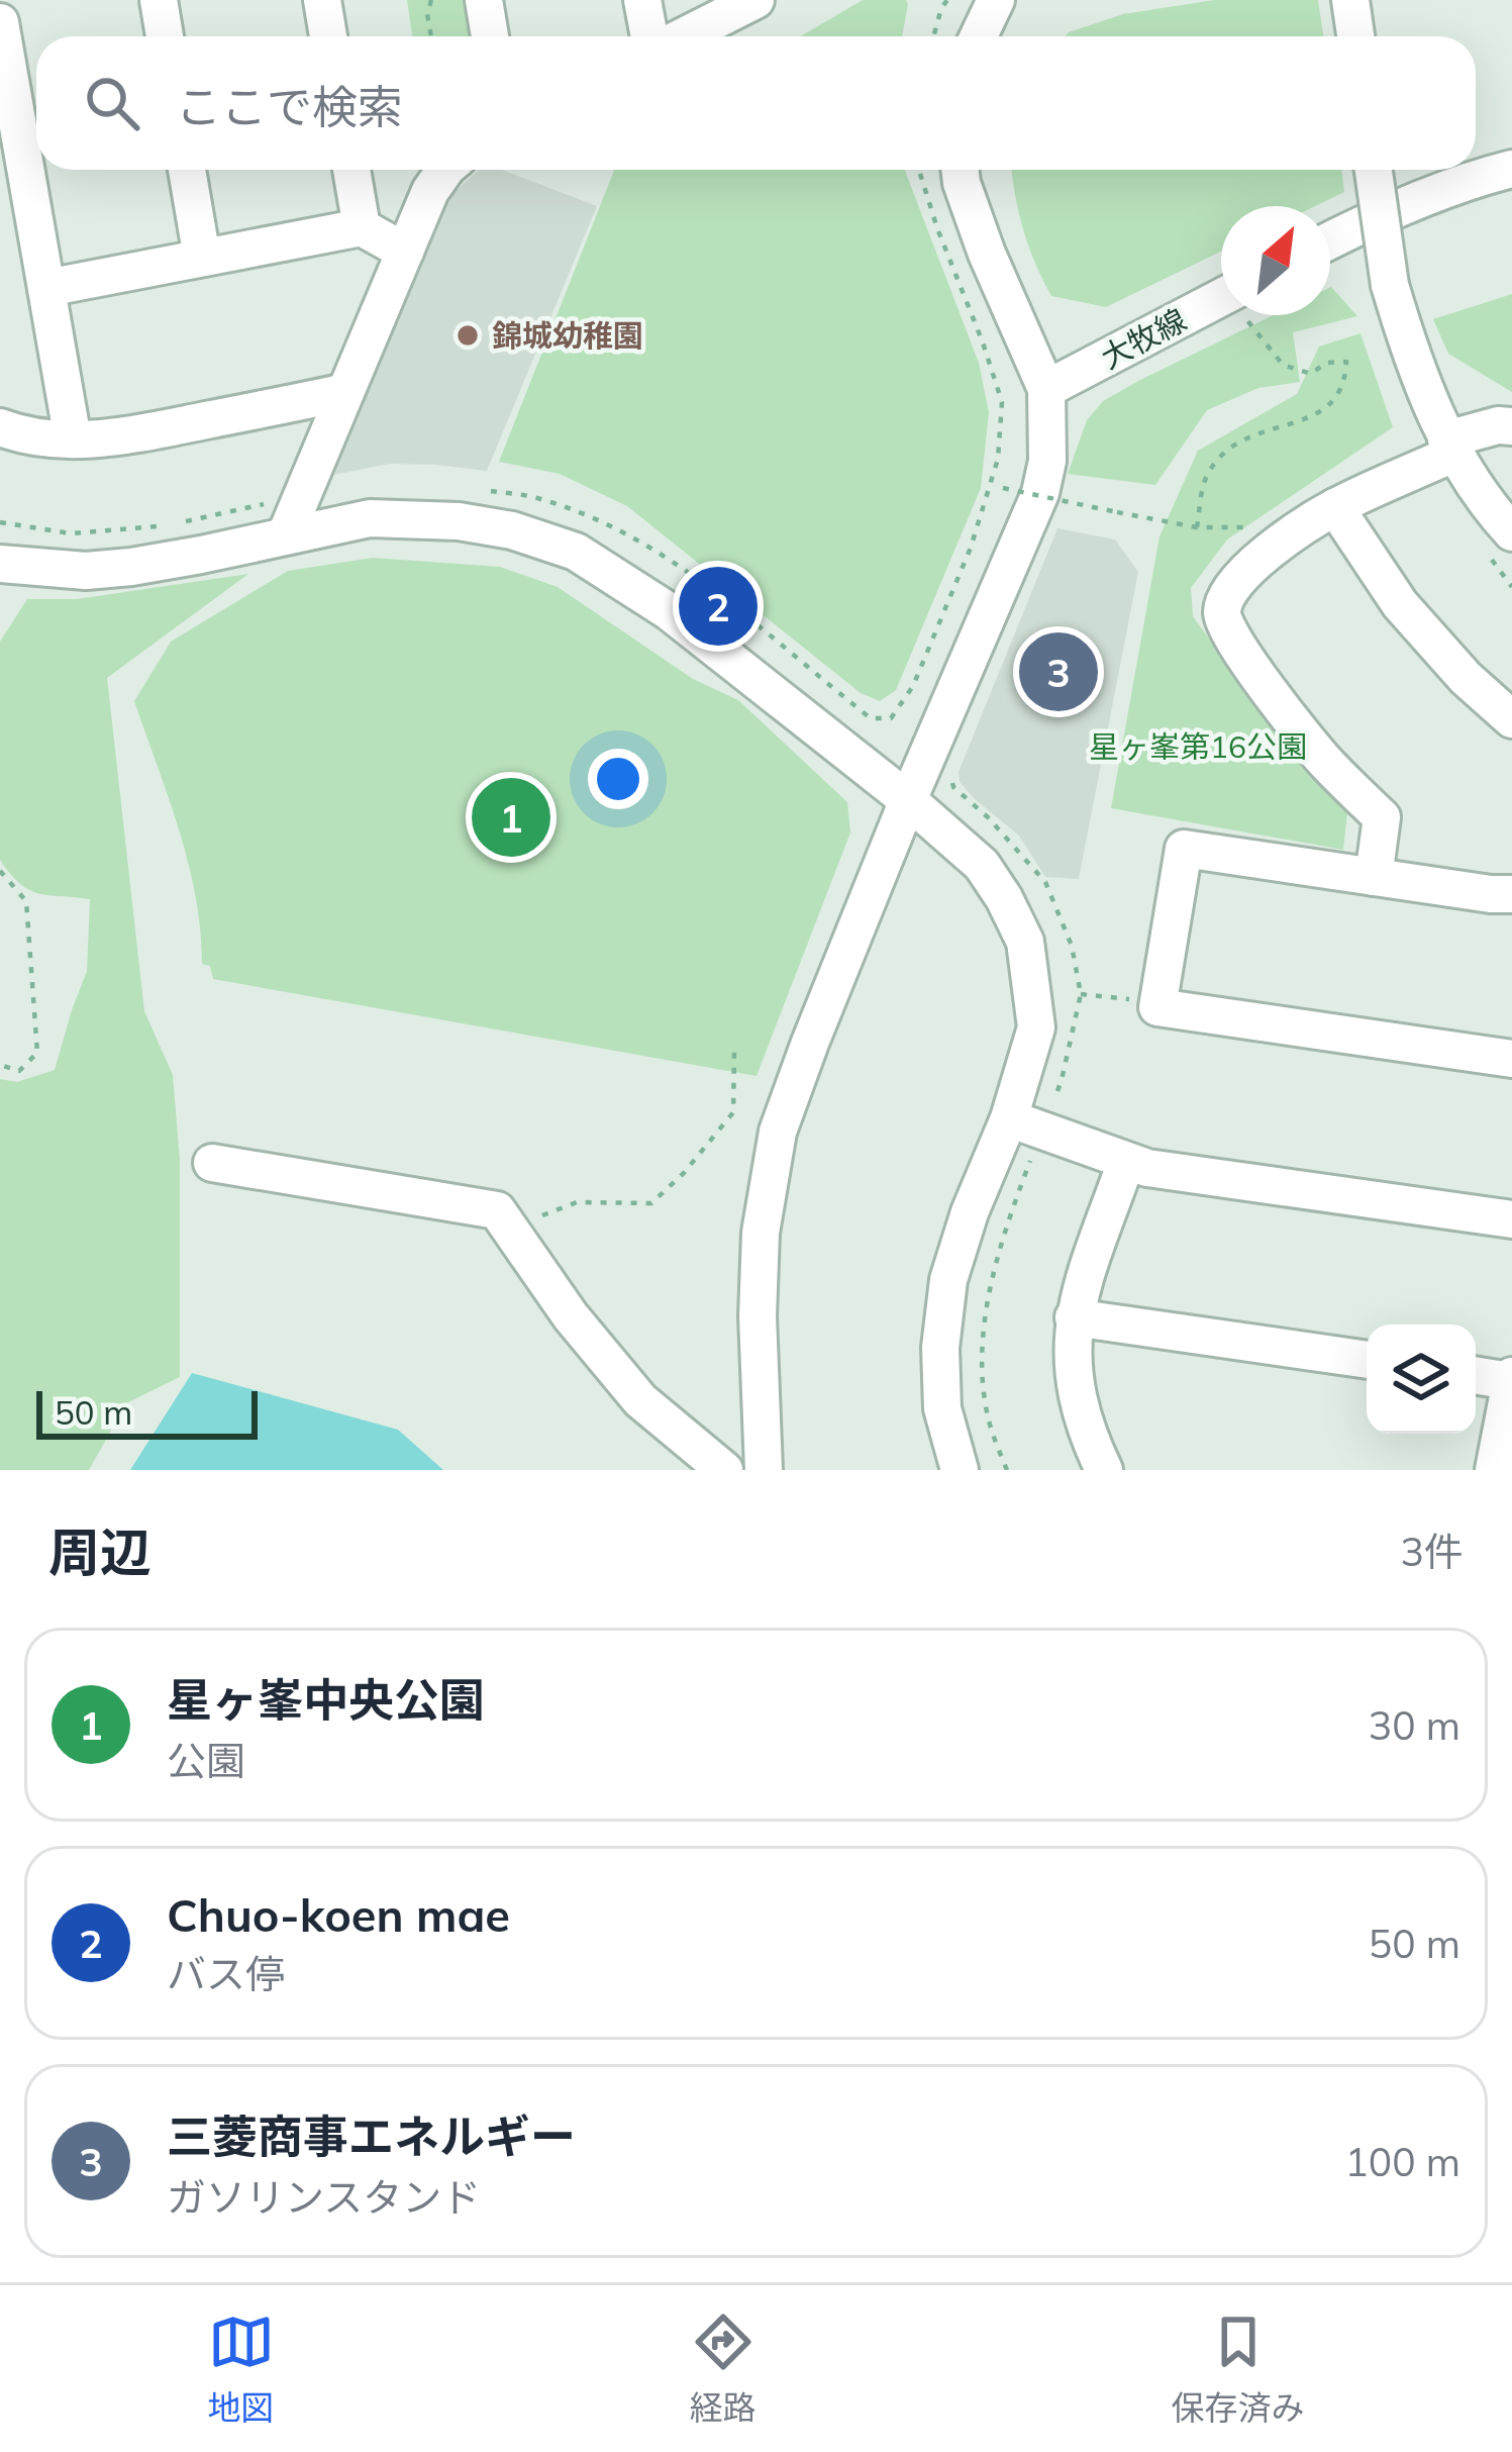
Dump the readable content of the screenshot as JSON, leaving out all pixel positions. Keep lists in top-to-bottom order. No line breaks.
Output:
{"streets":{"street":["大牧線"]},"parks":["星ヶ峯第16公園"],"places":["錦城幼稚園"],"scale_bar":"50 m","north":"top right","page":{"search":"ここで検索","pins":["2","3","1"],"scale":"50 m","heading":["周辺","3件"],"list":[{"mark":"1","name":"星ヶ峯中央公園","note":"公園","value":"30 m"},{"mark":"2","name":"Chuo-koen mae","note":"バス停","value":"50 m"},{"mark":"3","name":"三菱商事エネルギー","note":"ガソリンスタンド","value":"100 m"}],"nav":["地図","経路","保存済み"]}}
